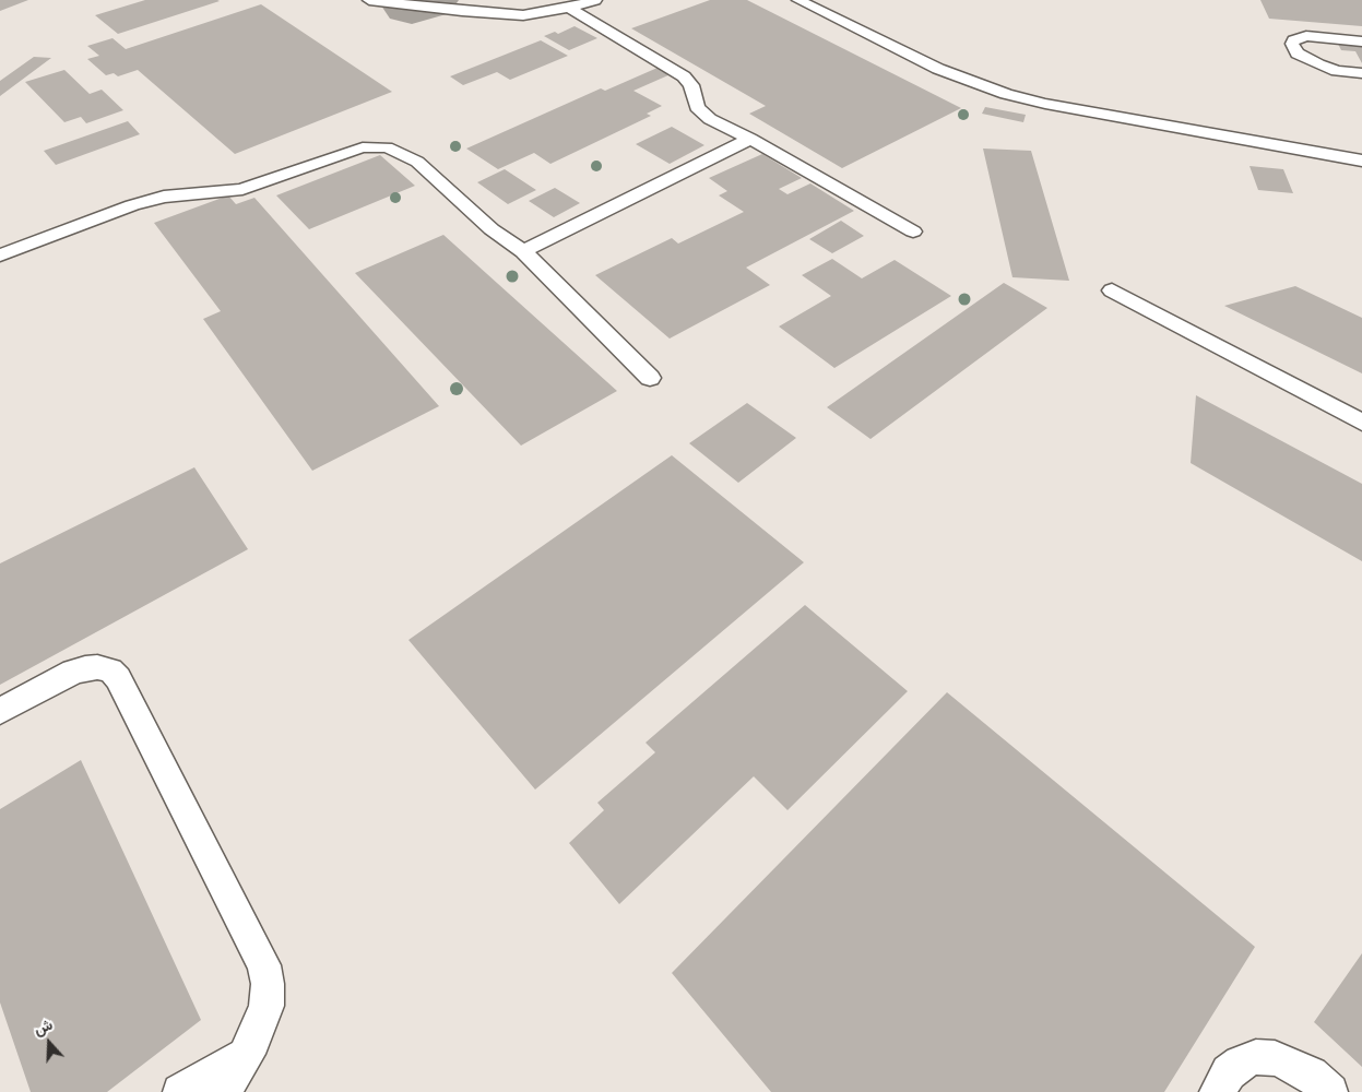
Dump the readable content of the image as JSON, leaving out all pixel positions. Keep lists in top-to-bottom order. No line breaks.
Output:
{"north":"top"}
